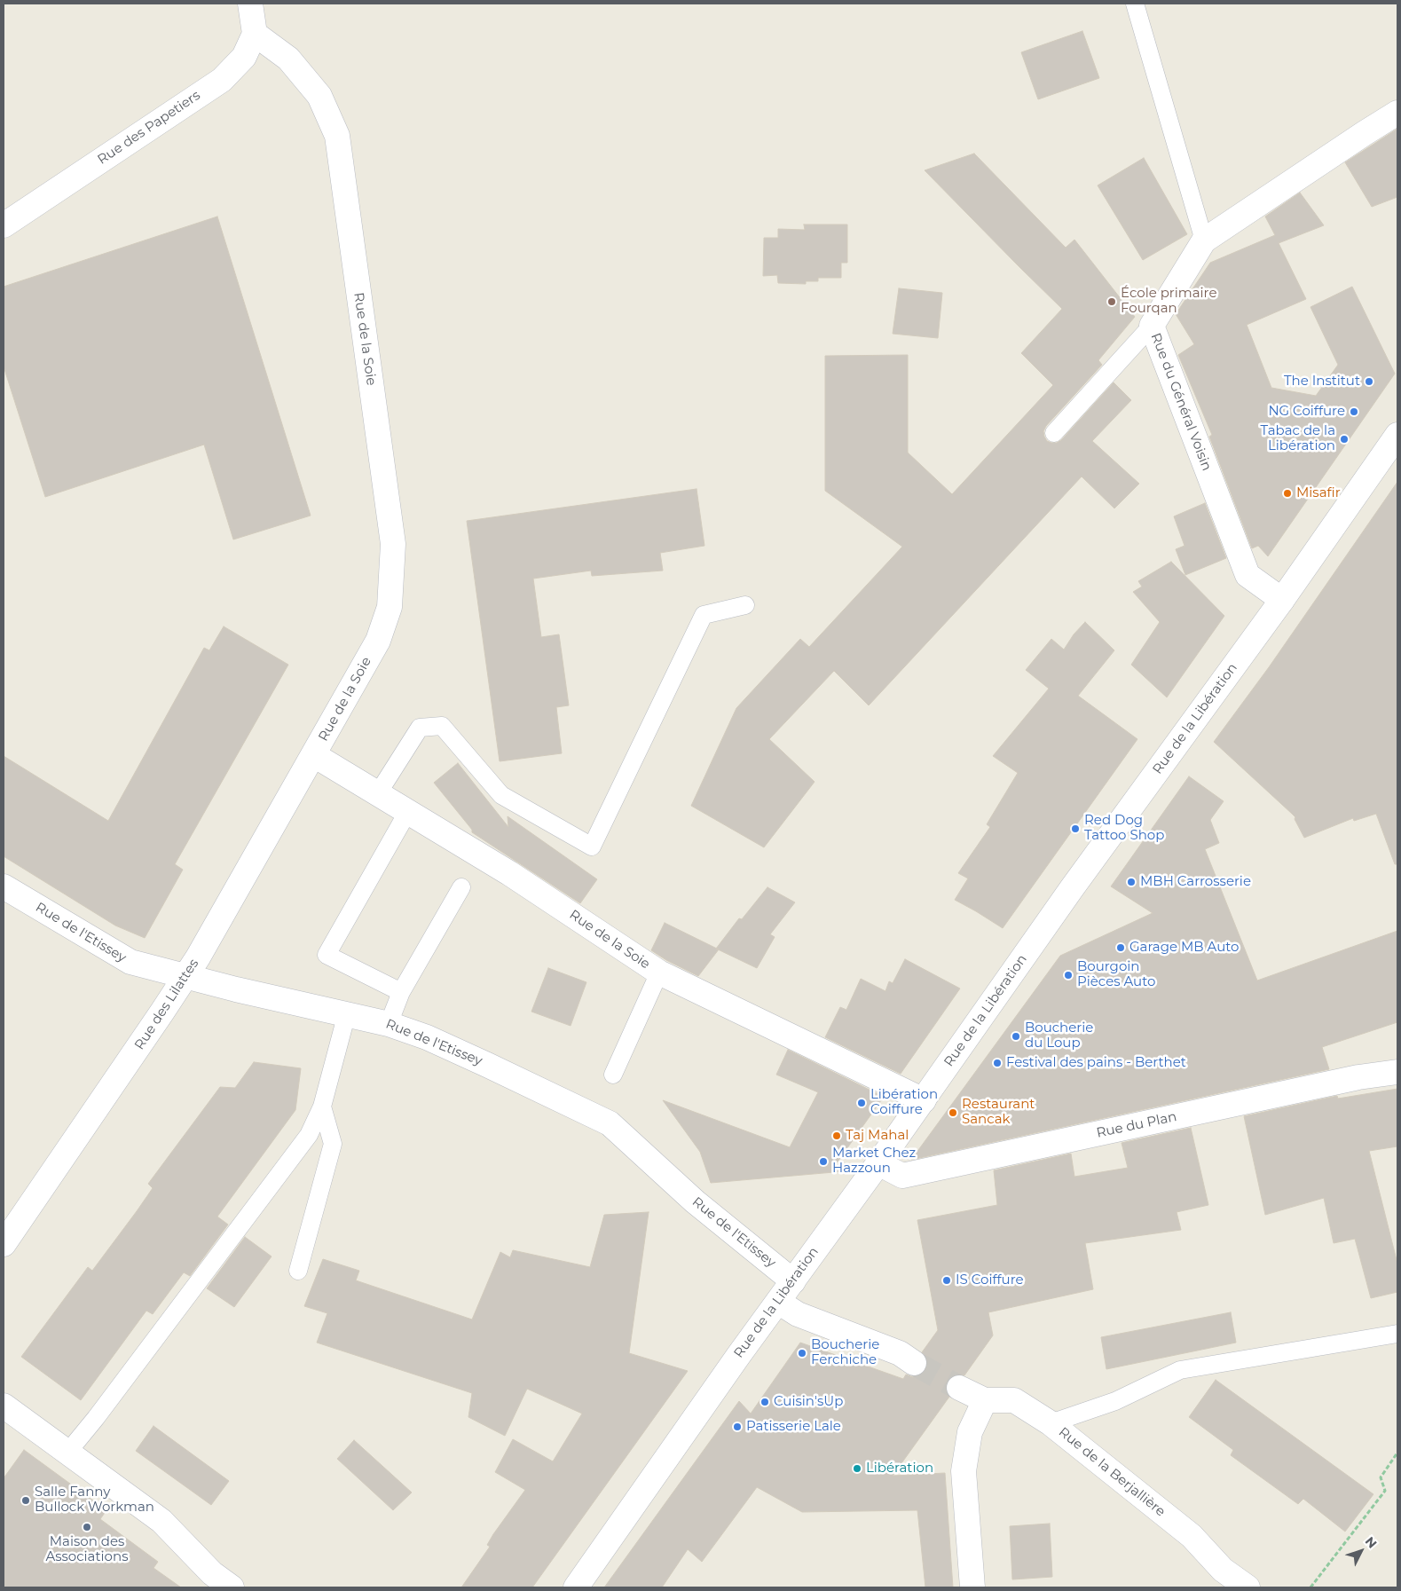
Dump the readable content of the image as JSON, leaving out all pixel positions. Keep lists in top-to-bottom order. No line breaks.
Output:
{"streets":{"street":["Rue des Papetiers","Rue de la Soie","Rue du Général Voisin","Rue de la Libération","Rue de l'Etissey","Rue des Lilattes","Rue du Plan","Rue de la Berjallière"]},"crossings":[["Rue des Papetiers","Rue de la Soie"],["Rue de la Soie","Rue de la Libération"],["Rue de la Soie","Rue des Lilattes"],["Rue du Général Voisin","Rue de la Libération"],["Rue de la Libération","Rue de l'Etissey"],["Rue de la Libération","Rue du Plan"],["Rue de l'Etissey","Rue des Lilattes"]],"places":["École primaire Fourqan","The Institut","NG Coiffure","Tabac de la Libération","Misafir","Red Dog Tattoo Shop","MBH Carrosserie","Garage MB Auto","Bourgoin Pièces Auto","Boucherie du Loup","Festival des pains - Berthet","Libération Coiffure","Restaurant Sancak","Taj Mahal","Market Chez Hazzoun","IS Coiffure","Boucherie Ferchiche","Cuisin'sUp","Patisserie Lale","Libération","Salle Fanny Bullock Workman","Maison des Associations"],"north":"top right"}
